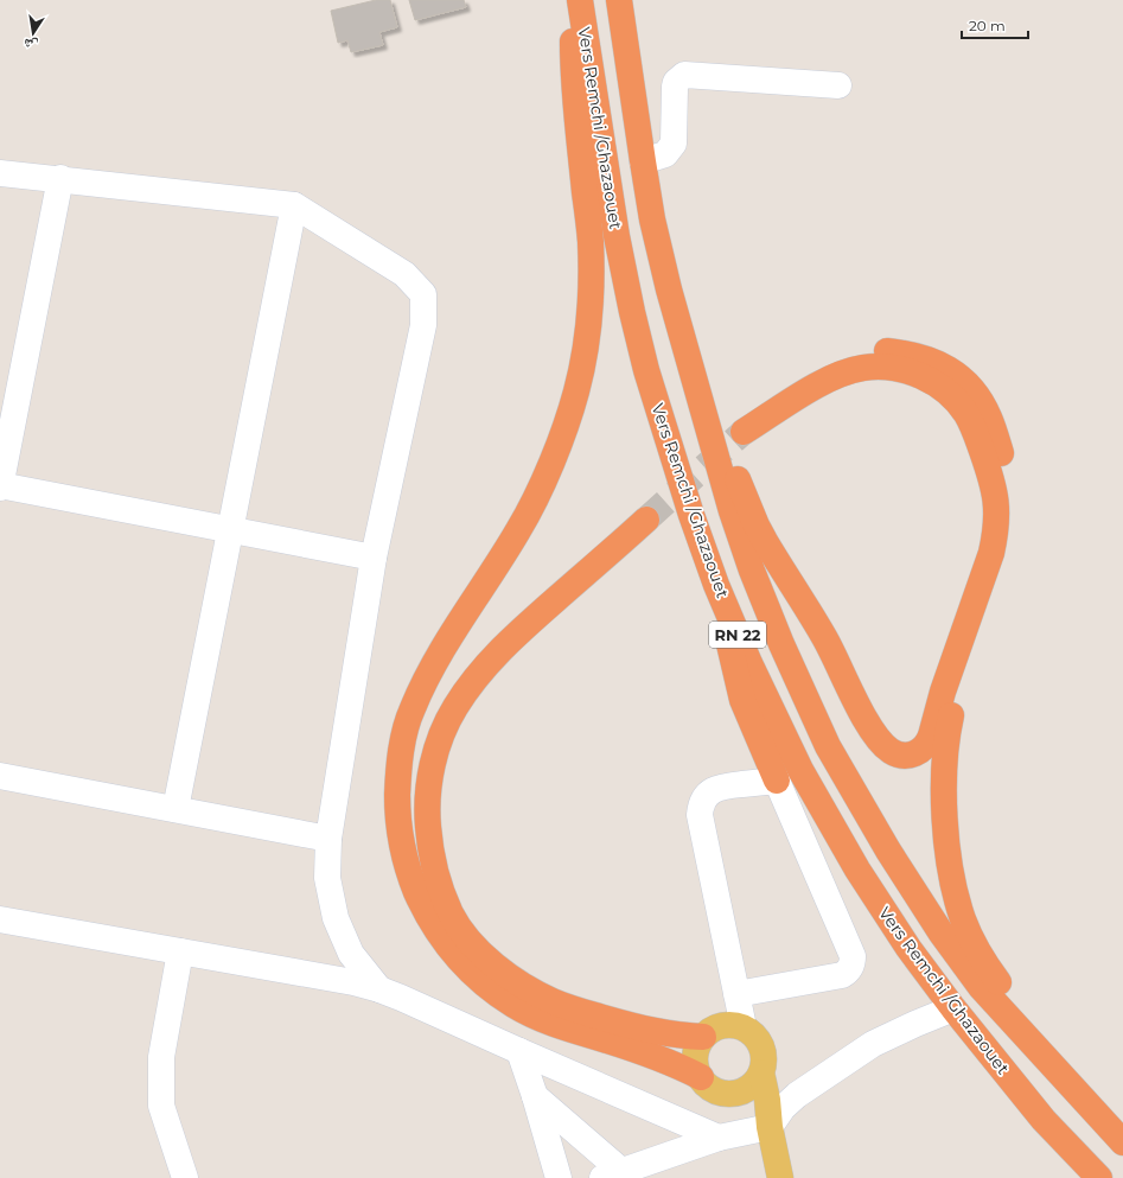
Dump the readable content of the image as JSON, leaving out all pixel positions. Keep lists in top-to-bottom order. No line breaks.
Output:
{"streets":{"highway":["Vers Remchi /Ghazaouet","RN 22"]},"scale_bar":"20 m","north":"bottom"}
